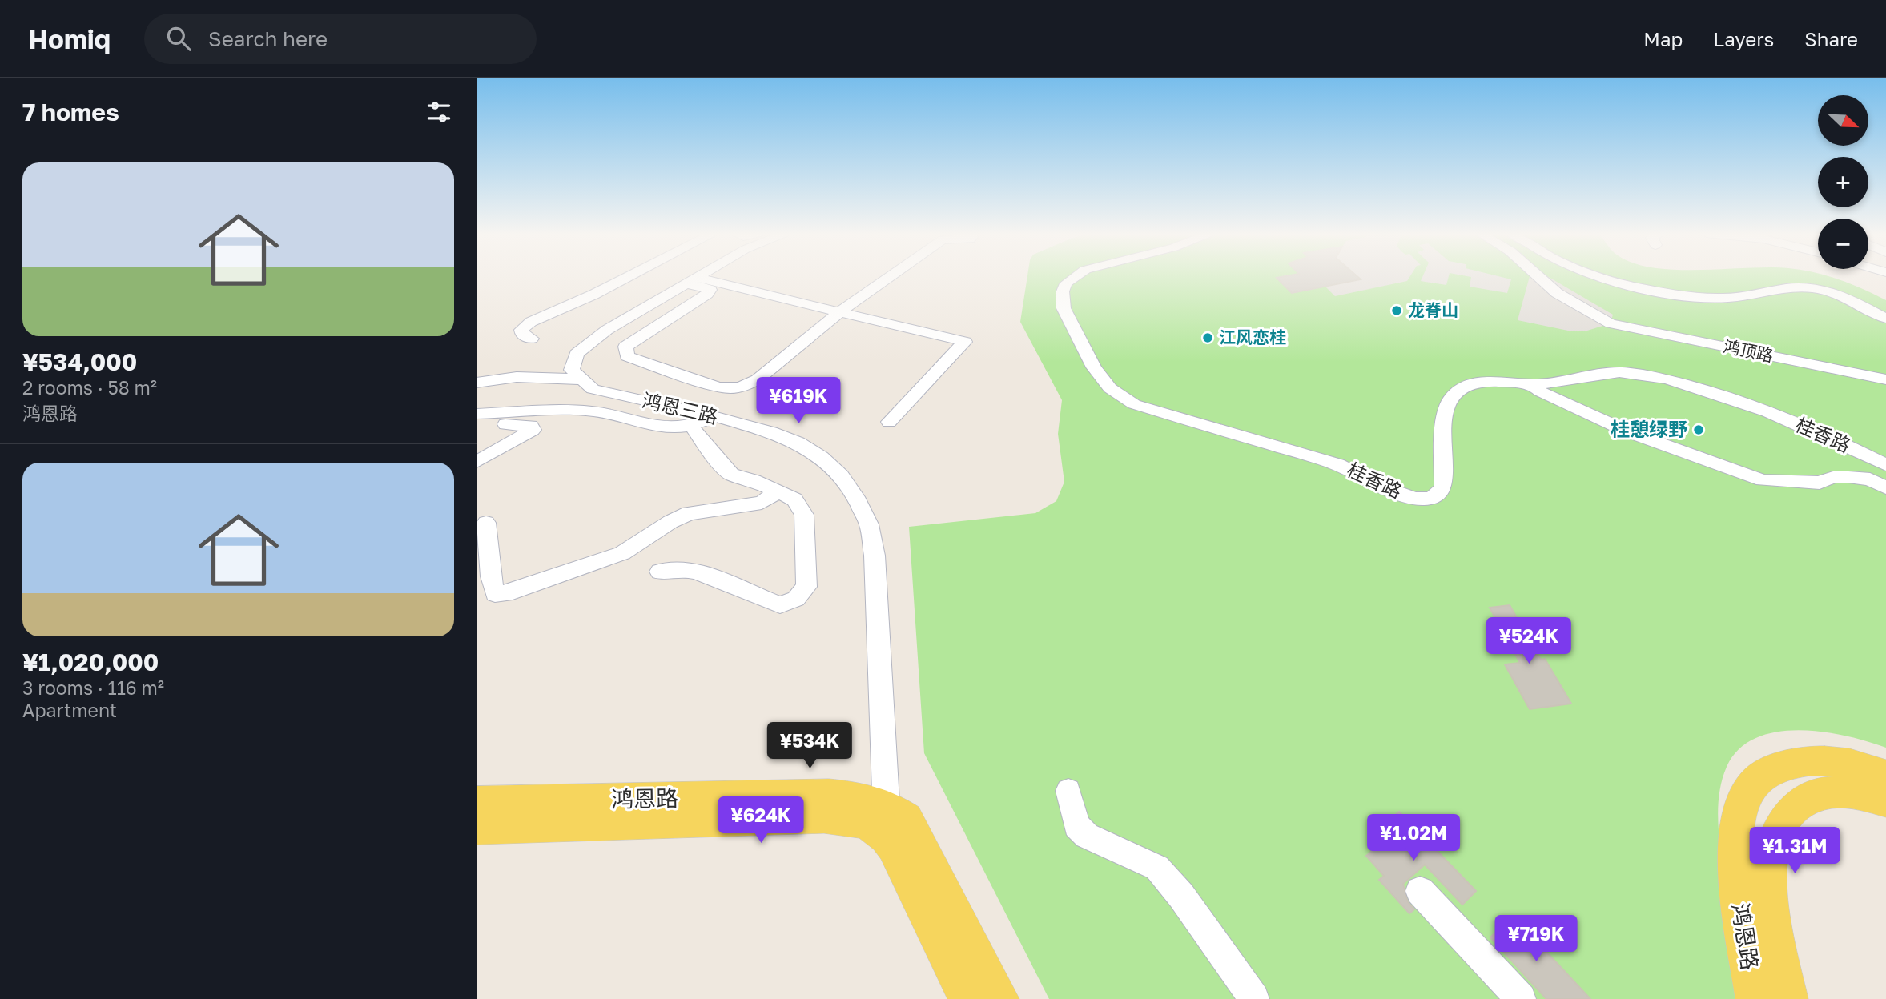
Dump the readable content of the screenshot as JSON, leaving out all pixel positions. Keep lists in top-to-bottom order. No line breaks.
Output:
{"streets":{"main road":["鸿恩路"],"street":["鸿顶路","鸿恩三路","桂香路"]},"crossings":[["鸿恩三路","鸿恩路"]],"places":["龙脊山","江风恋桂","桂憩绿野"],"north":"bottom right","page":{"header":"Homiq","search":"Search here","nav":["Map","Layers","Share"],"heading":"7 homes","map_buttons":["+","−"],"list":[{"name":"¥534,000","note":"2 rooms · 58 m² · 鸿恩路"},{"name":"¥1,020,000","note":"3 rooms · 116 m² · Apartment"}],"price":["¥619K","¥524K","¥534K","¥624K","¥1.02M","¥1.31M","¥719K"]}}
